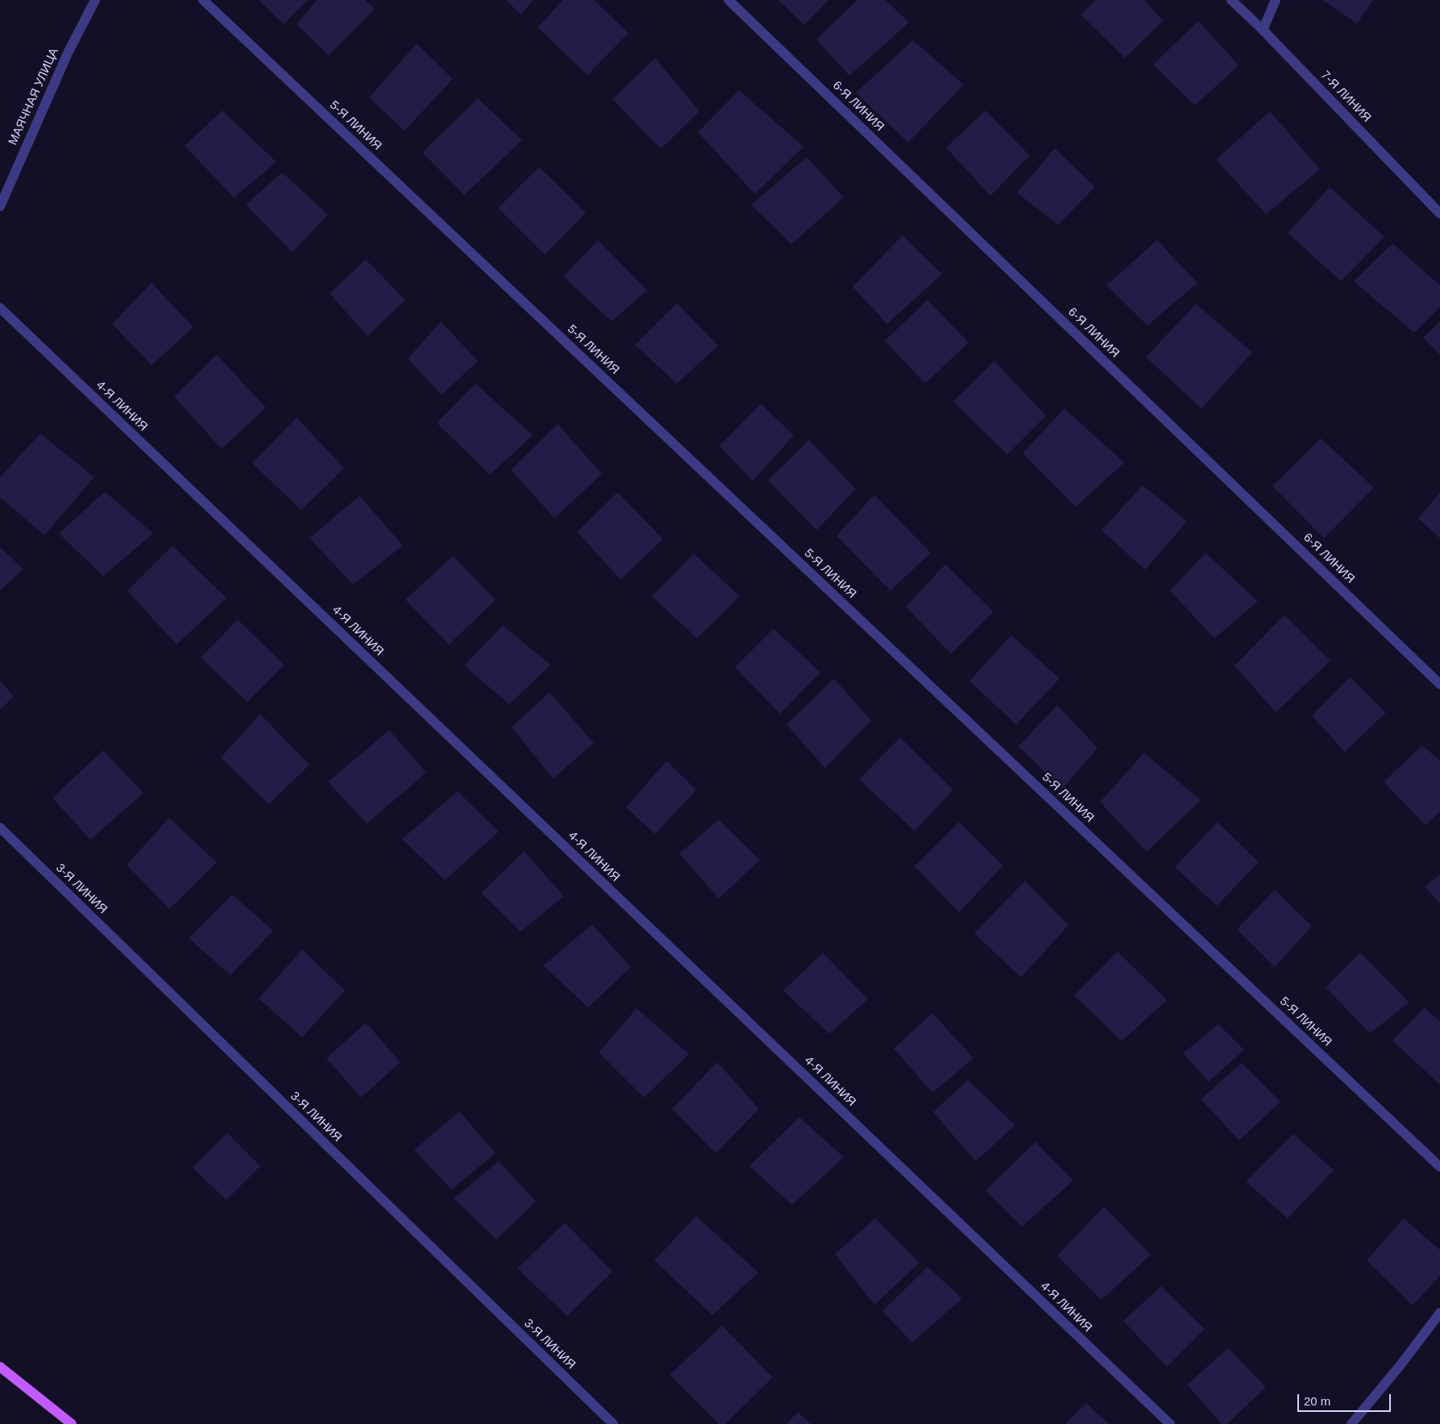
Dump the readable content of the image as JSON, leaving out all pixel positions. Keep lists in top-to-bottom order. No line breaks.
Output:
{"streets":{"street":["МАЯЧНАЯ УЛИЦА","7-Я ЛИНИЯ","6-Я ЛИНИЯ","5-Я ЛИНИЯ","4-Я ЛИНИЯ","3-Я ЛИНИЯ"]},"scale_bar":"20 m"}
